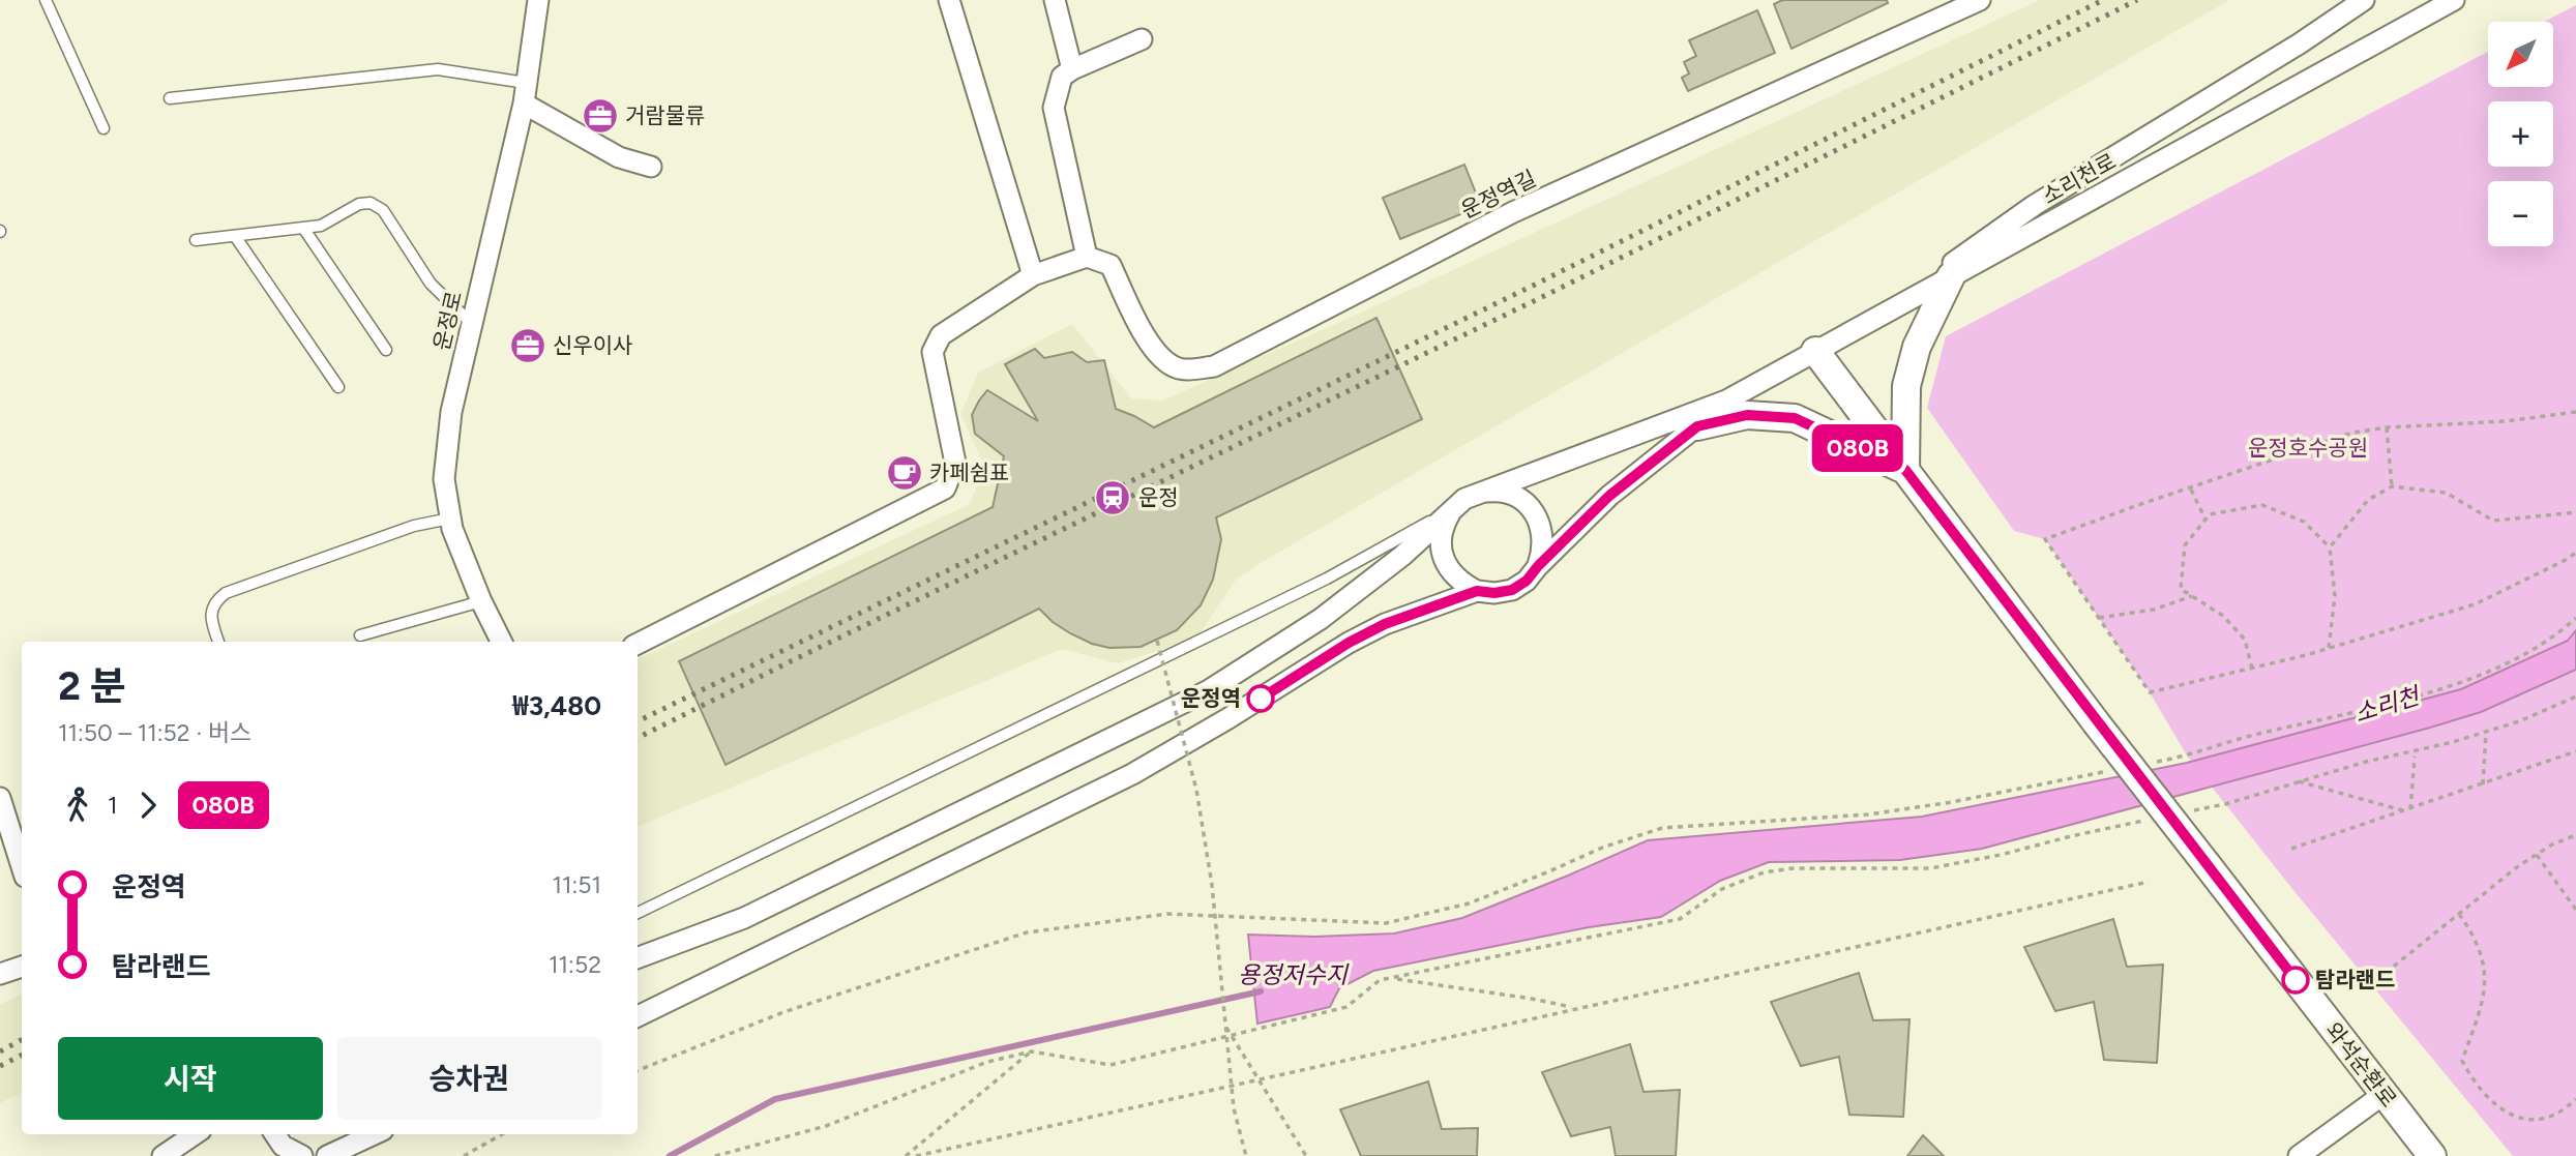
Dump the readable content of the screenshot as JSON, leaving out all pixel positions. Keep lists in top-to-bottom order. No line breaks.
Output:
{"streets":{"street":["소리천로","운정역길","운정로","와석순환로"]},"crossings":[["소리천로","와석순환로"]],"water":["소리천","용정저수지"],"parks":["운정호수공원"],"places":{"office":["거람물류","신우이사"],"cafe":["카페쉼표"],"station":["운정"],"other":["운정역","탐라랜드"]},"lines":["bus line 080B"],"north":"bottom left","page":{"on_map":"080B","map_buttons":["+","−"],"heading":["2 분","11:50 – 11:52 · 버스","₩3,480"],"legs":["1","080B"],"list":[{"name":"운정역","value":"11:51"},{"name":"탐라랜드","value":"11:52"}],"buttons":["시작","승차권"]}}
